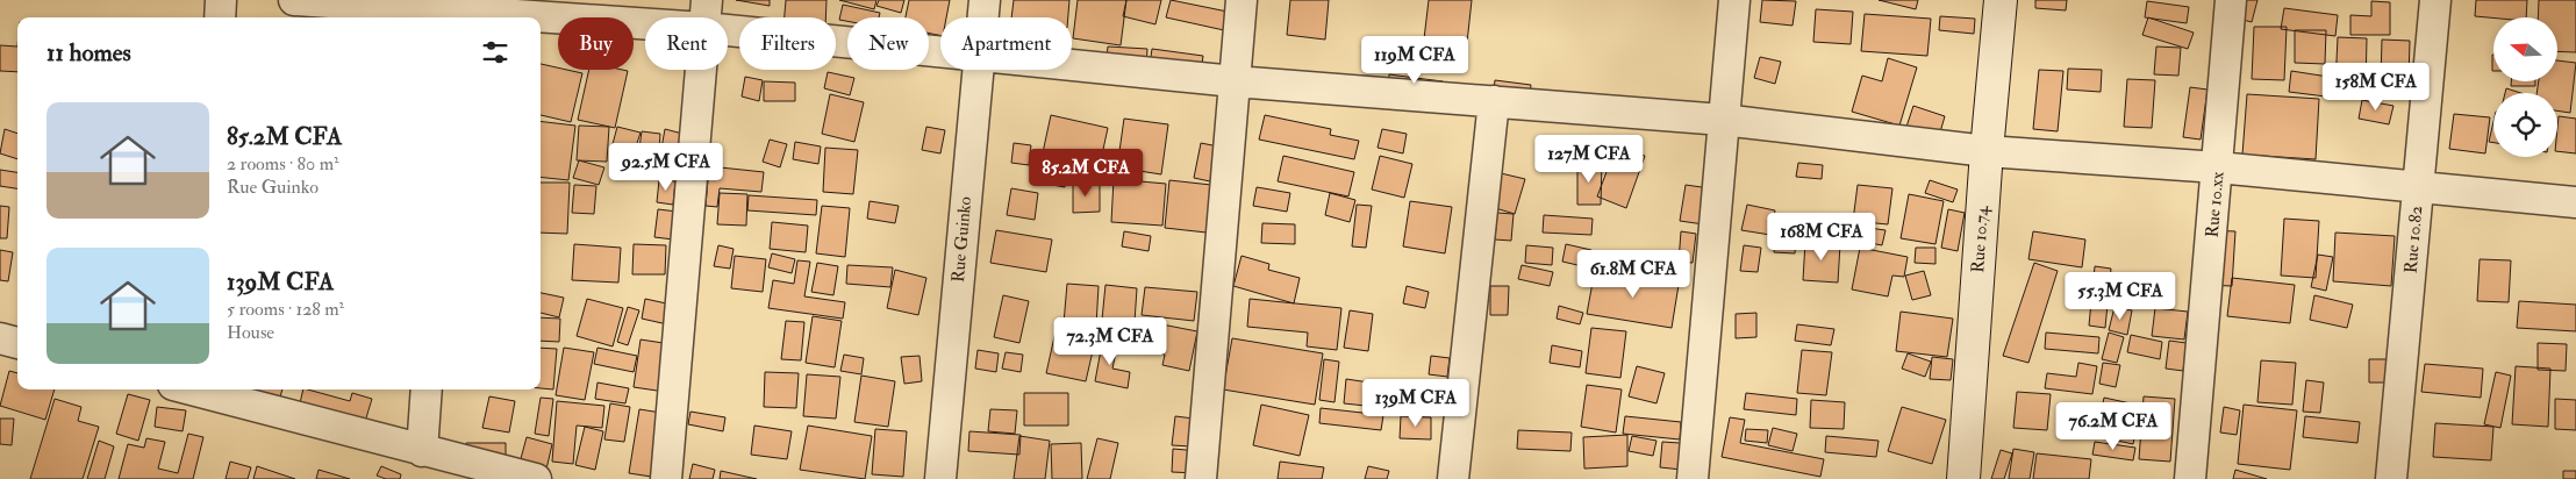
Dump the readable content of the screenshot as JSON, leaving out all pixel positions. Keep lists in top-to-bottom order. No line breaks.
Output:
{"streets":{"main road":["Rue 10.74"],"street":["Rue 10.xx","Rue Guinko","Rue 10.82"]},"north":"left","page":{"chip":["Buy","Rent","Filters","New","Apartment"],"heading":"11 homes","price":["119M CFA","158M CFA","127M CFA","92.5M CFA","85.2M CFA","168M CFA","61.8M CFA","55.3M CFA","72.3M CFA","139M CFA","76.2M CFA"],"list":[{"name":"85.2M CFA","note":"2 rooms · 80 m² · Rue Guinko"},{"name":"139M CFA","note":"5 rooms · 128 m² · House"}]}}
